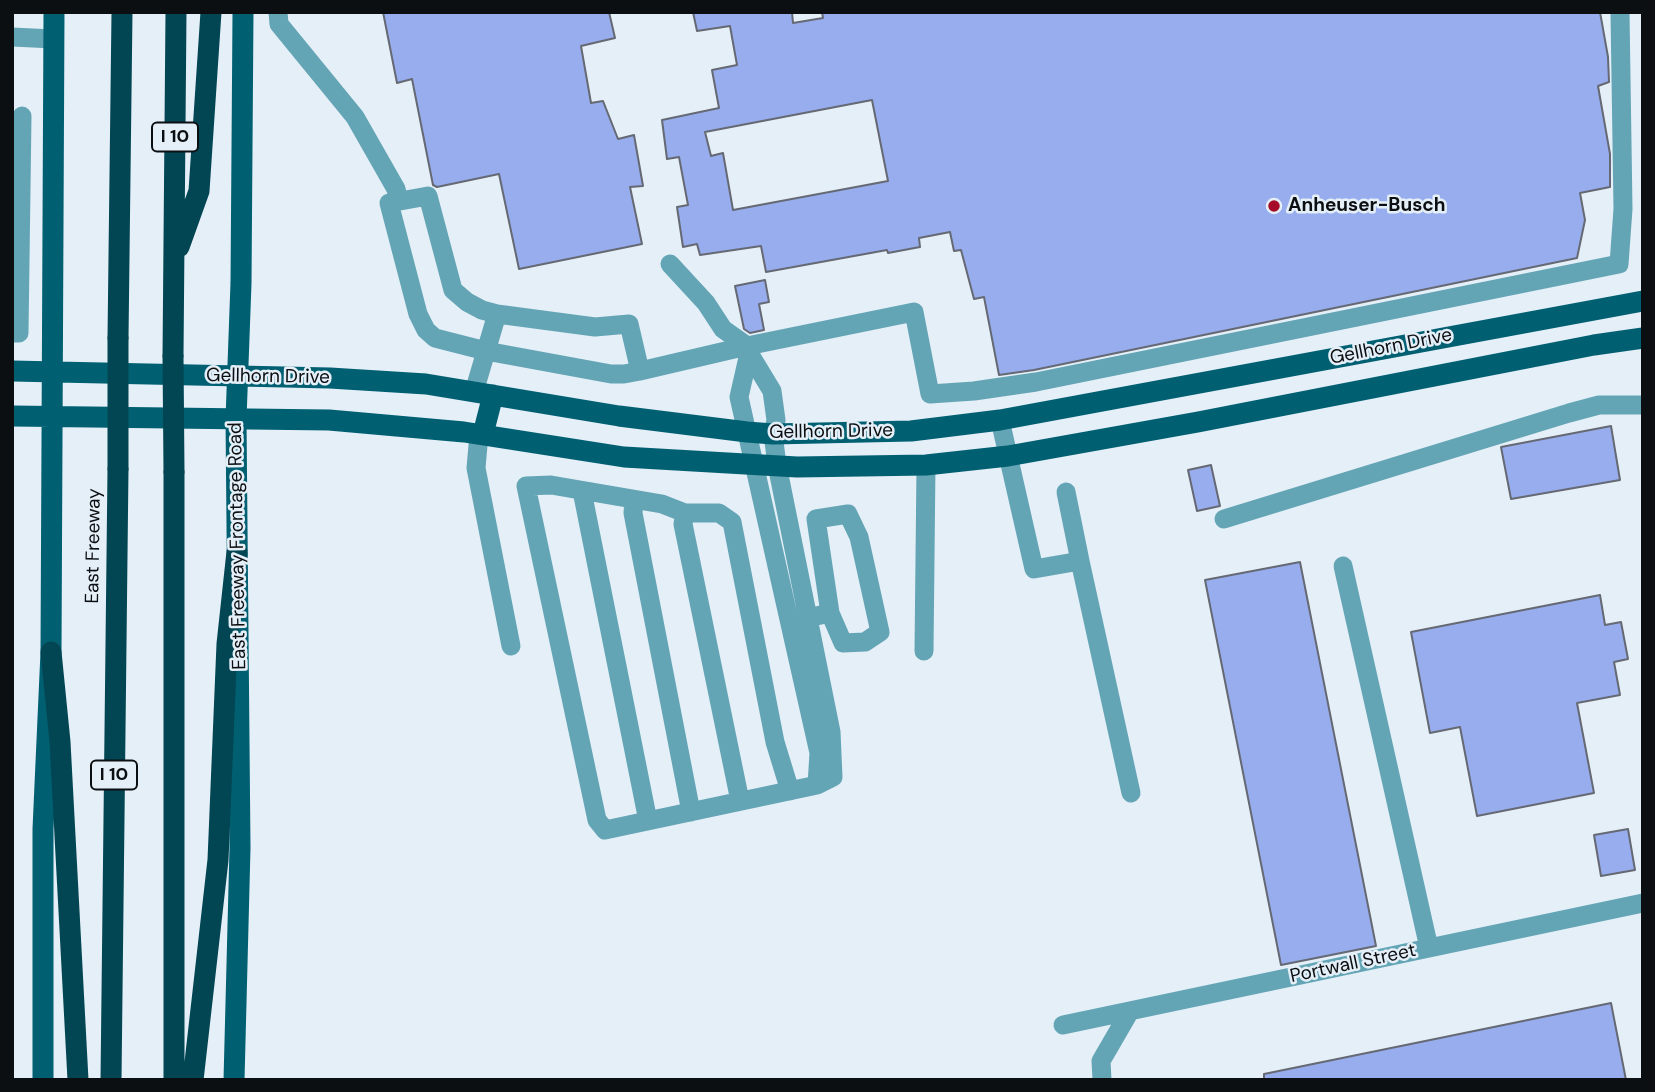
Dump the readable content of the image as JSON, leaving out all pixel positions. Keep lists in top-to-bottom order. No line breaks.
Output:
{"streets":{"highway":["I 10","East Freeway"],"main road":["Gellhorn Drive","East Freeway Frontage Road"],"street":["Portwall Street"]},"crossings":[["Gellhorn Drive","East Freeway Frontage Road"]],"places":["Anheuser-Busch"]}
